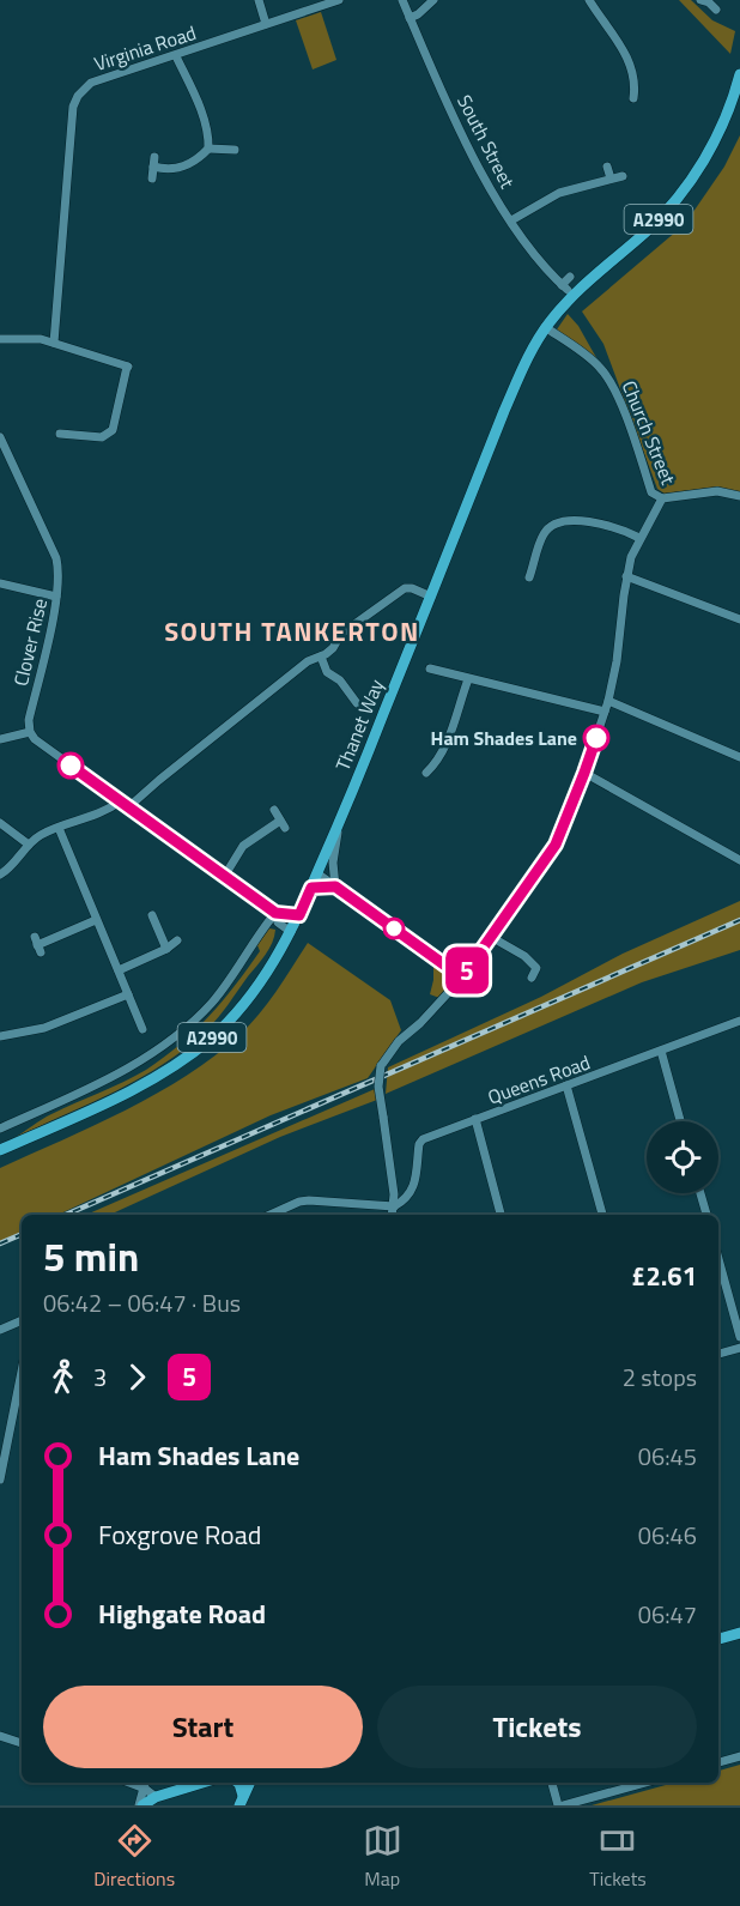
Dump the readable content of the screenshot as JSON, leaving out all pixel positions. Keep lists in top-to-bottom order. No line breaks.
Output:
{"streets":{"main road":["A2990","Thanet Way"],"street":["Virginia Road","South Street","Church Street","Clover Rise","Queens Road"]},"crossings":[["Church Street","Thanet Way"]],"districts":["SOUTH TANKERTON"],"places":["Ham Shades Lane"],"lines":["bus line 5"],"page":{"on_map":"5","heading":["5 min","06:42 – 06:47 · Bus","£2.61"],"legs":["3","5","2 stops"],"list":[{"name":"Ham Shades Lane","value":"06:45"},{"name":"Foxgrove Road","value":"06:46"},{"name":"Highgate Road","value":"06:47"}],"buttons":["Start","Tickets"],"tabs":["Directions","Map","Tickets"]}}
